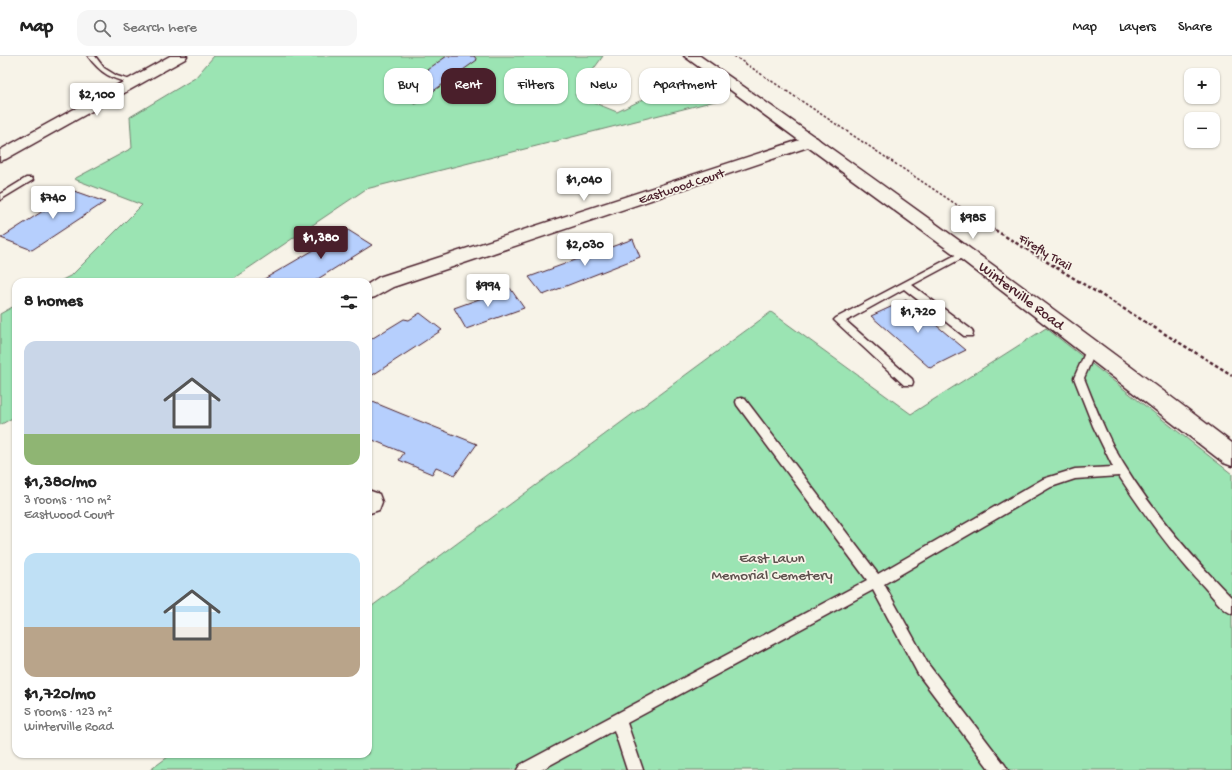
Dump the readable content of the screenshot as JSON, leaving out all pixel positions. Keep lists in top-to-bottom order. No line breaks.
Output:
{"streets":{"street":["Eastwood Court","Winterville Road"],"path":["Firefly Trail"]},"crossings":[["Eastwood Court","Winterville Road"]],"parks":["East Lawn Memorial Cemetery"],"page":{"header":"Map","search":"Search here","nav":["Map","Layers","Share"],"map_buttons":["+","−"],"chip":["Buy","Rent","Filters","New","Apartment"],"price":["$2,100","$1,040","$740","$985","$1,380","$2,030","$994","$1,720"],"heading":"8 homes","list":[{"name":"$1,380/mo","note":"3 rooms · 110 m² · Eastwood Court"},{"name":"$1,720/mo","note":"5 rooms · 123 m² · Winterville Road"}]}}
